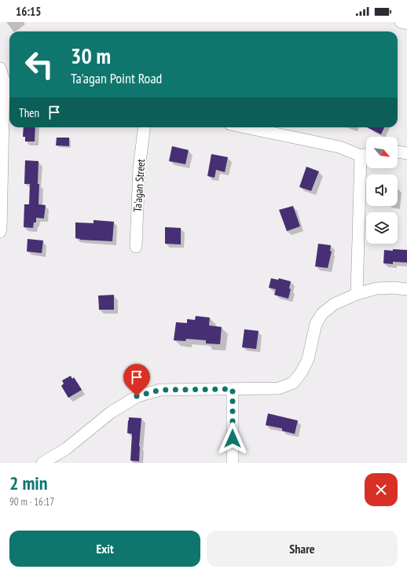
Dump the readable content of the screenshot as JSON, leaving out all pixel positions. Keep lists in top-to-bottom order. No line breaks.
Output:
{"streets":{"street":["Ta'agan Street"]},"north":"bottom right","page":{"status":"16:15","turn":["30 m","Ta'agan Point Road"],"then":"Then","heading":["2 min","90 m · 16:17"],"buttons":["Exit","Share"]}}
